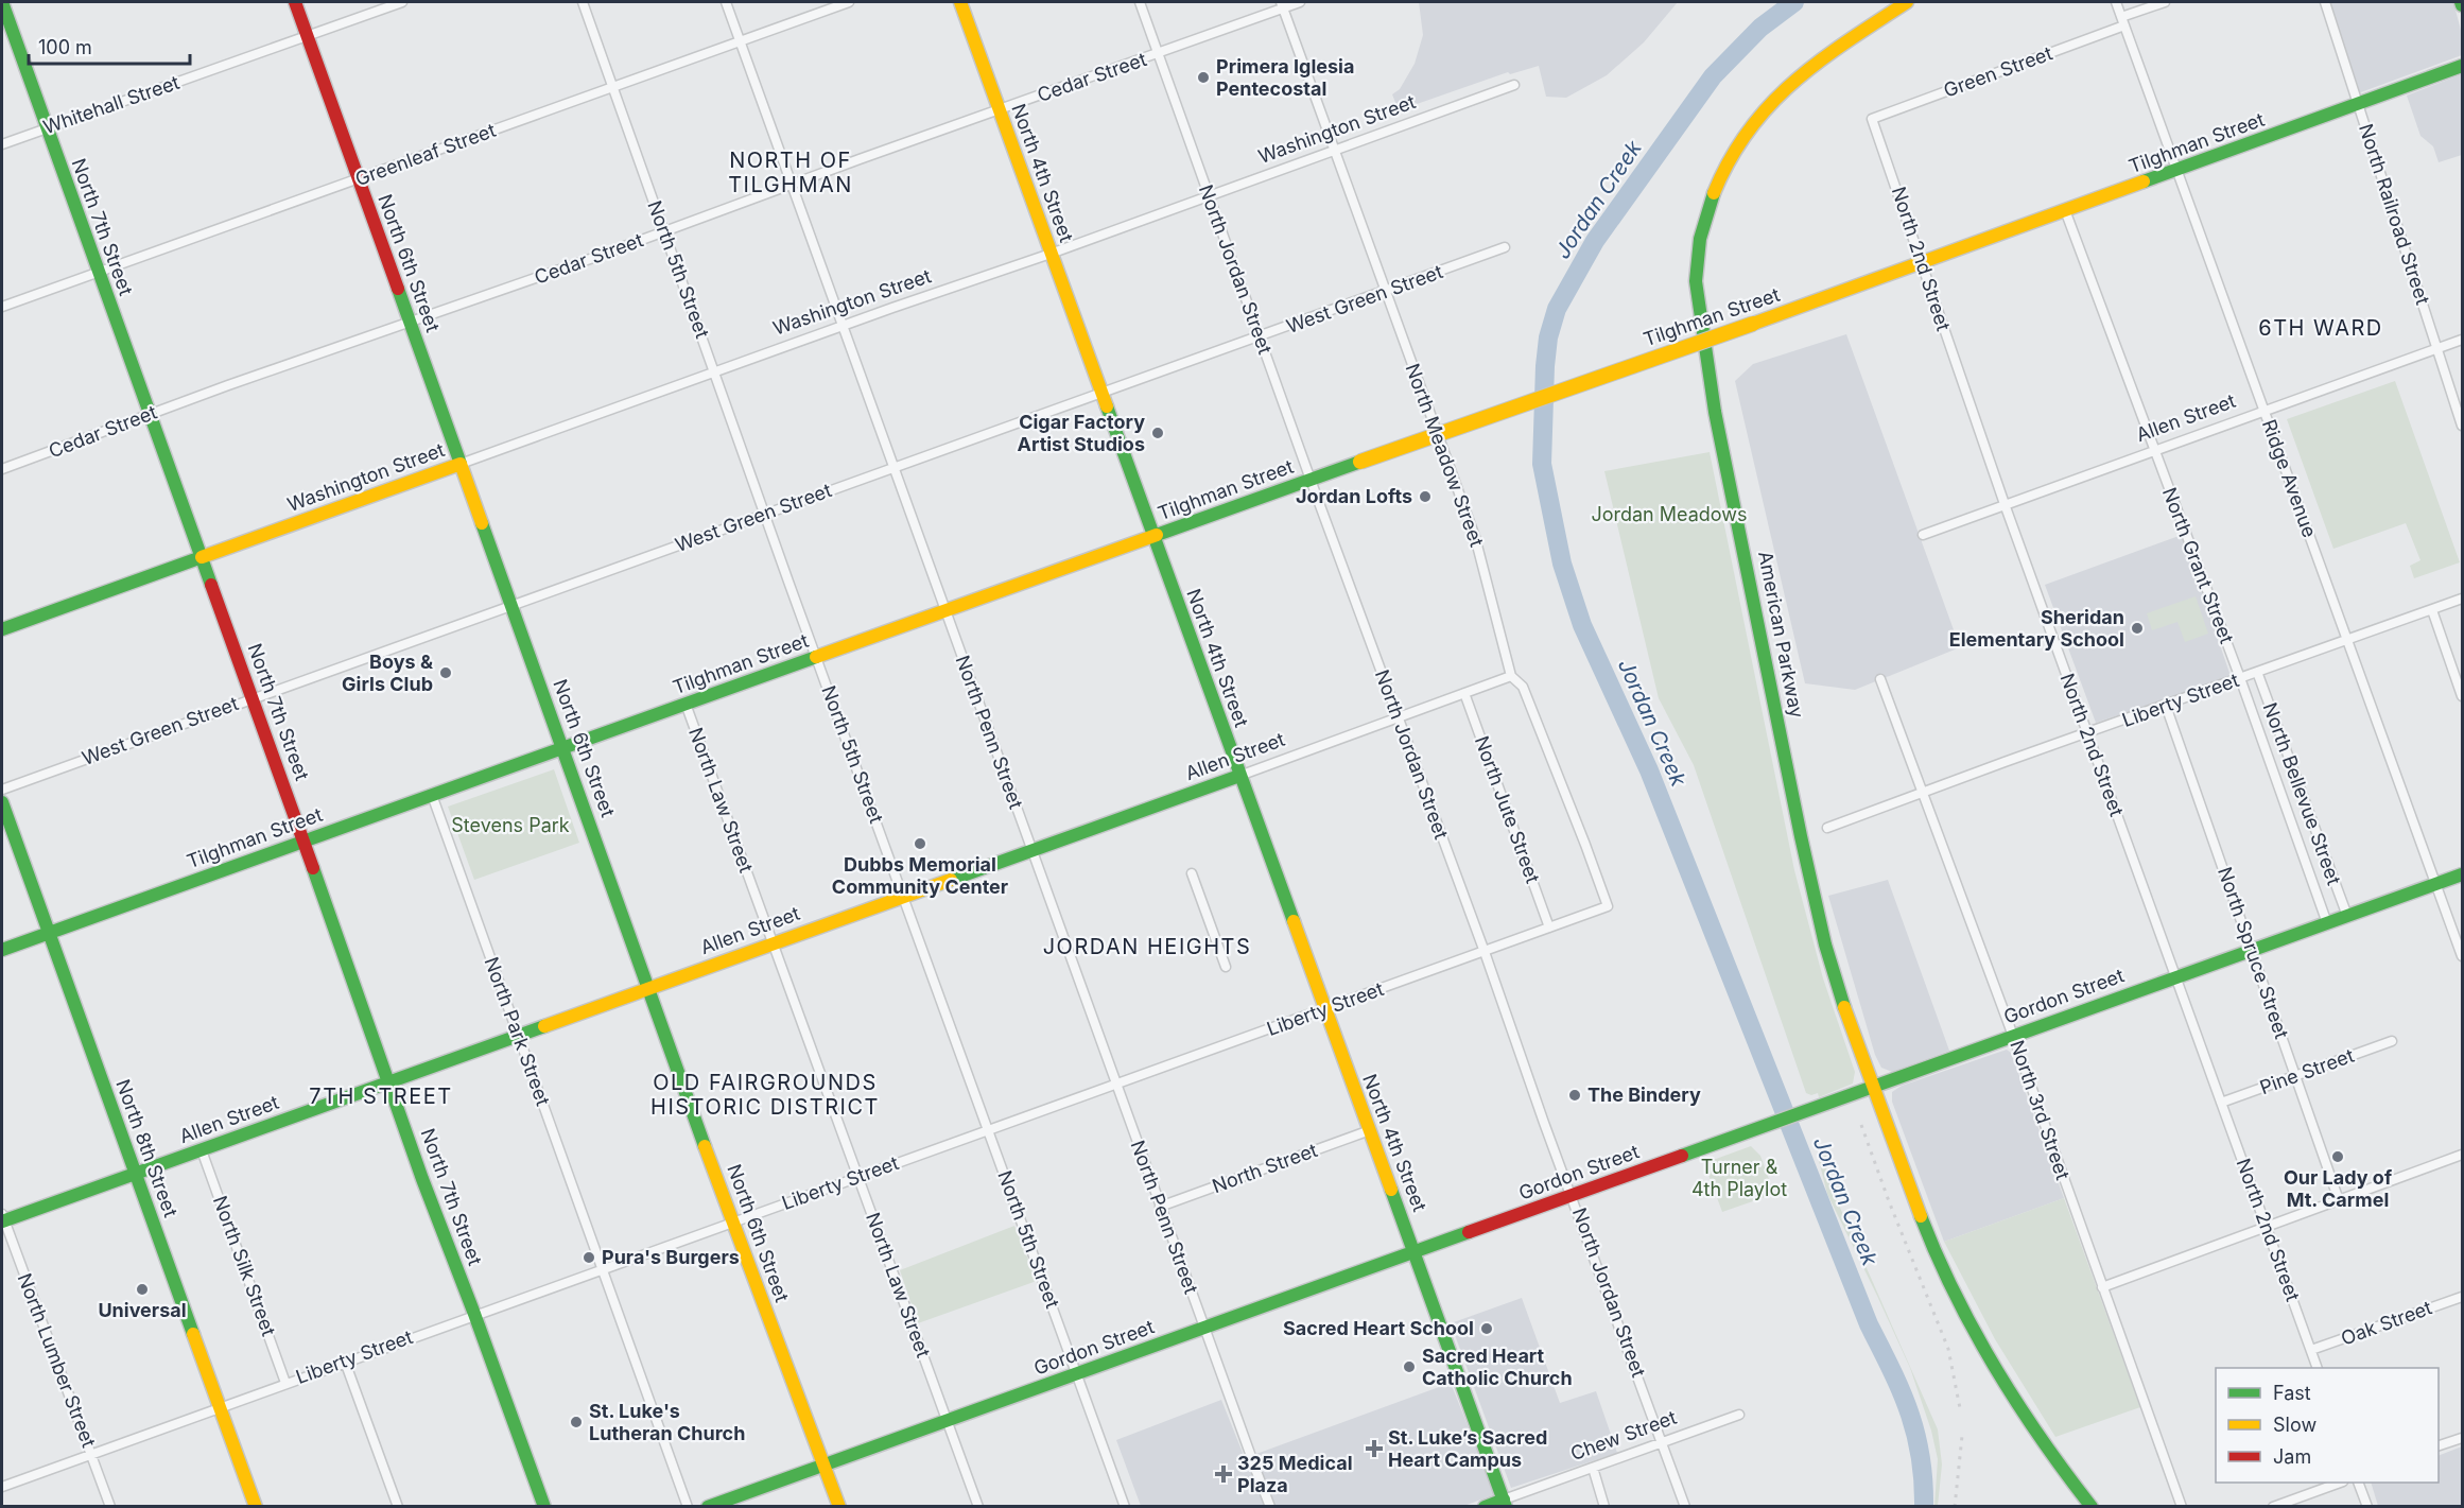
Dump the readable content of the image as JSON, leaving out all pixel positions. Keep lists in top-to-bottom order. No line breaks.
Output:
{"streets":{"main road":["Washington Street","Tilghman Street","North 4th Street","North 7th Street","North 6th Street","Allen Street","American Parkway","Gordon Street","North 8th Street","Chew Street"],"street":["Green Street","Cedar Street","Whitehall Street","Greenleaf Street","North Railroad Street","North 2nd Street","North 5th Street","North Jordan Street","West Green Street","North Meadow Street","Ridge Avenue","North Grant Street","Liberty Street","North Penn Street","North Bellevue Street","North Law Street","North Jute Street","North Spruce Street","North Park Street","Pine Street","North 3rd Street","North Street","North Silk Street","Oak Street","North Lumber Street"]},"crossings":[["Green Street","North 2nd Street"],["Green Street","Ridge Avenue"],["Cedar Street","North 4th Street"],["Cedar Street","North 7th Street"],["Cedar Street","North 6th Street"],["Cedar Street","North 5th Street"],["Cedar Street","North Jordan Street"],["Cedar Street","North Meadow Street"],["Cedar Street","North Penn Street"],["Whitehall Street","North 7th Street"],["Whitehall Street","North 6th Street"],["Washington Street","North 4th Street"],["Washington Street","North 7th Street"],["Washington Street","North 6th Street"],["Washington Street","North 5th Street"],["Washington Street","North Jordan Street"],["Washington Street","North Meadow Street"],["Washington Street","North Penn Street"],["Tilghman Street","North 4th Street"],["Tilghman Street","North Railroad Street"],["Tilghman Street","North 7th Street"],["Tilghman Street","North 2nd Street"],["Tilghman Street","North 6th Street"],["Tilghman Street","North 5th Street"],["Tilghman Street","North Jordan Street"],["Tilghman Street","Ridge Avenue"],["Tilghman Street","North Grant Street"],["Tilghman Street","North Penn Street"],["Tilghman Street","North Law Street"],["Tilghman Street","North Park Street"],["Tilghman Street","North 8th Street"],["Greenleaf Street","North 7th Street"],["Greenleaf Street","North 6th Street"],["Greenleaf Street","North 5th Street"],["Greenleaf Street","North Penn Street"],["North 4th Street","West Green Street"],["North 4th Street","Allen Street"],["North 4th Street","Liberty Street"],["North 4th Street","Gordon Street"],["North 4th Street","North Street"],["North 4th Street","Chew Street"],["North Railroad Street","Allen Street"],["North 7th Street","West Green Street"],["North 7th Street","Allen Street"],["North 7th Street","Liberty Street"],["North 2nd Street","Allen Street"],["North 2nd Street","Liberty Street"],["North 2nd Street","Gordon Street"],["North 2nd Street","Pine Street"],["North 2nd Street","Oak Street"],["North 6th Street","West Green Street"],["North 6th Street","Allen Street"],["North 6th Street","Liberty Street"],["North 6th Street","Gordon Street"],["North 5th Street","West Green Street"],["North 5th Street","Allen Street"],["North 5th Street","Liberty Street"],["North 5th Street","Gordon Street"],["North Jordan Street","West Green Street"],["North Jordan Street","Allen Street"],["North Jordan Street","Liberty Street"],["North Jordan Street","Gordon Street"],["North Jordan Street","Chew Street"],["West Green Street","North Meadow Street"],["West Green Street","North Penn Street"],["Allen Street","North Meadow Street"],["Allen Street","Ridge Avenue"],["Allen Street","North Grant Street"],["Allen Street","North Penn Street"],["Allen Street","North Law Street"],["Allen Street","North Jute Street"],["Allen Street","North Park Street"],["Allen Street","North 8th Street"],["Allen Street","North Silk Street"],["Allen Street","North Lumber Street"],["North Meadow Street","Liberty Street"],["Ridge Avenue","Liberty Street"],["Ridge Avenue","Gordon Street"],["North Grant Street","Liberty Street"],["North Grant Street","Gordon Street"],["American Parkway","Gordon Street"],["Liberty Street","North Penn Street"],["Liberty Street","North Bellevue Street"],["Liberty Street","North Law Street"],["Liberty Street","North Jute Street"],["Liberty Street","North Spruce Street"],["Liberty Street","North Park Street"],["Liberty Street","North 3rd Street"],["Liberty Street","North 8th Street"],["Liberty Street","North Silk Street"],["Liberty Street","North Lumber Street"],["North Penn Street","Gordon Street"],["North Penn Street","North Street"],["North Bellevue Street","Gordon Street"],["North Law Street","Gordon Street"],["North Spruce Street","Gordon Street"],["North Spruce Street","Pine Street"],["Gordon Street","North 3rd Street"]],"districts":["NORTH OF TILGHMAN","6TH WARD","JORDAN HEIGHTS","OLD FAIRGROUNDS HISTORIC DISTRICT","7TH STREET"],"water":["Jordan Creek"],"parks":["Jordan Meadows","Stevens Park","Turner & 4th Playlot"],"places":{"other":["Primera Iglesia Pentecostal","Cigar Factory Artist Studios","Jordan Lofts","Sheridan Elementary School","Boys & Girls Club","Dubbs Memorial Community Center","The Bindery","Our Lady of Mt. Carmel","Pura's Burgers","Universal","Sacred Heart School","Sacred Heart Catholic Church","St. Luke's Lutheran Church"],"health":["St. Luke’s Sacred Heart Campus","325 Medical Plaza"]},"legend":["Fast","Slow","Jam"],"scale_bar":"100 m"}
